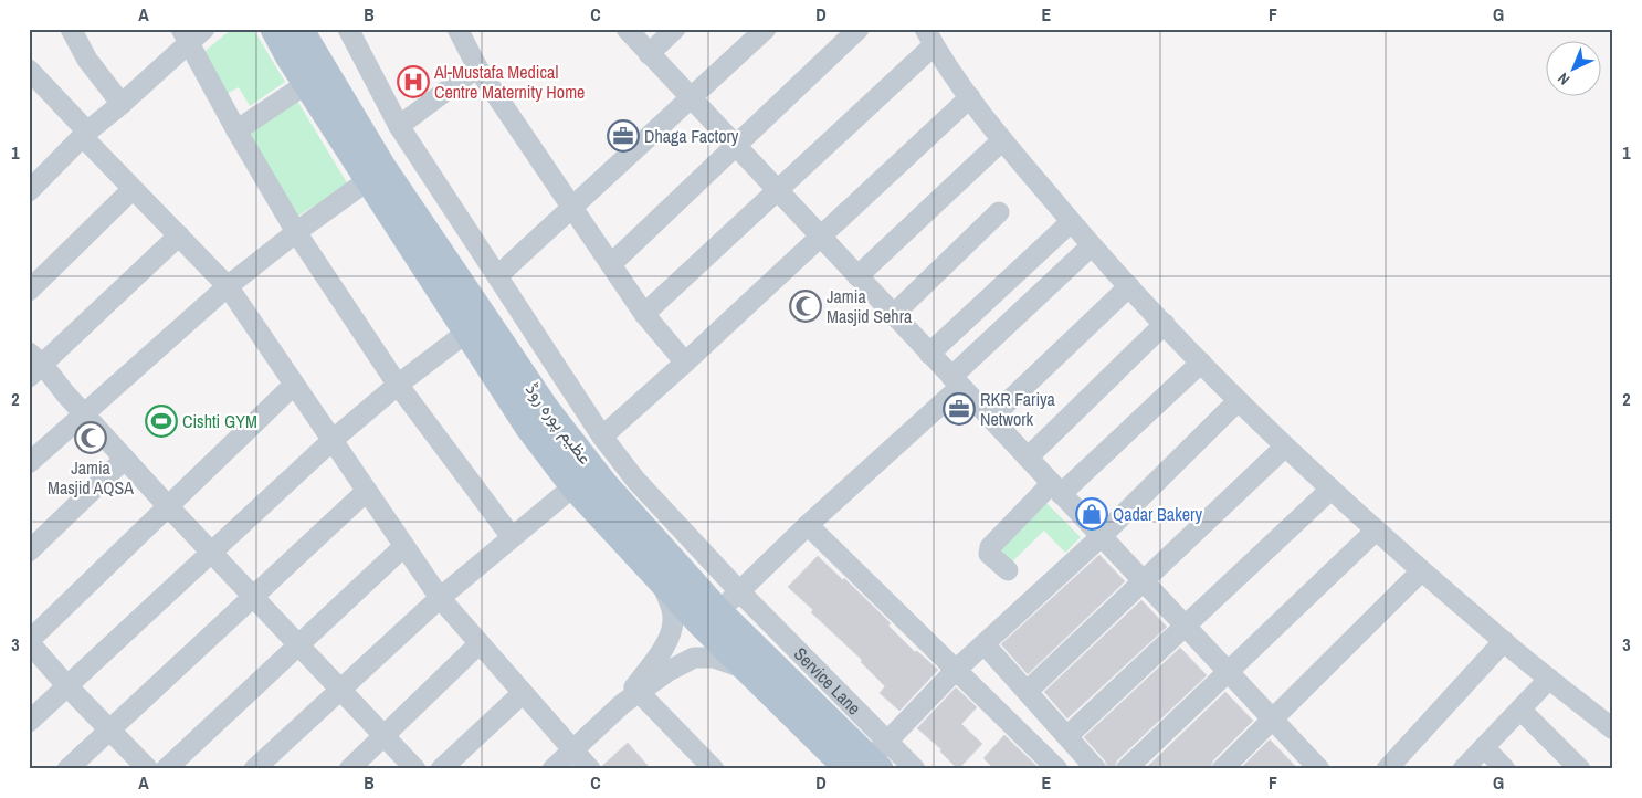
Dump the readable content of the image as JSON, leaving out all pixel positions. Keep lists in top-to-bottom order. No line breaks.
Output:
{"streets":{"main road":["عظیم پورہ روڈ"],"street":["Service Lane"]},"crossings":[["عظیم پورہ روڈ","Service Lane"]],"places":{"hospital":["Al-Mustafa Medical Centre Maternity Home"],"office":["Dhaga Factory","RKR Fariya Network"],"mosque":["Jamia Masjid Sehra","Jamia Masjid AQSA"],"sports":["Cishti GYM"],"shop":["Qadar Bakery"]},"north":"bottom left","grid":{"columns":["A","B","C","D","E","F","G"],"rows":["1","2","3"]}}
